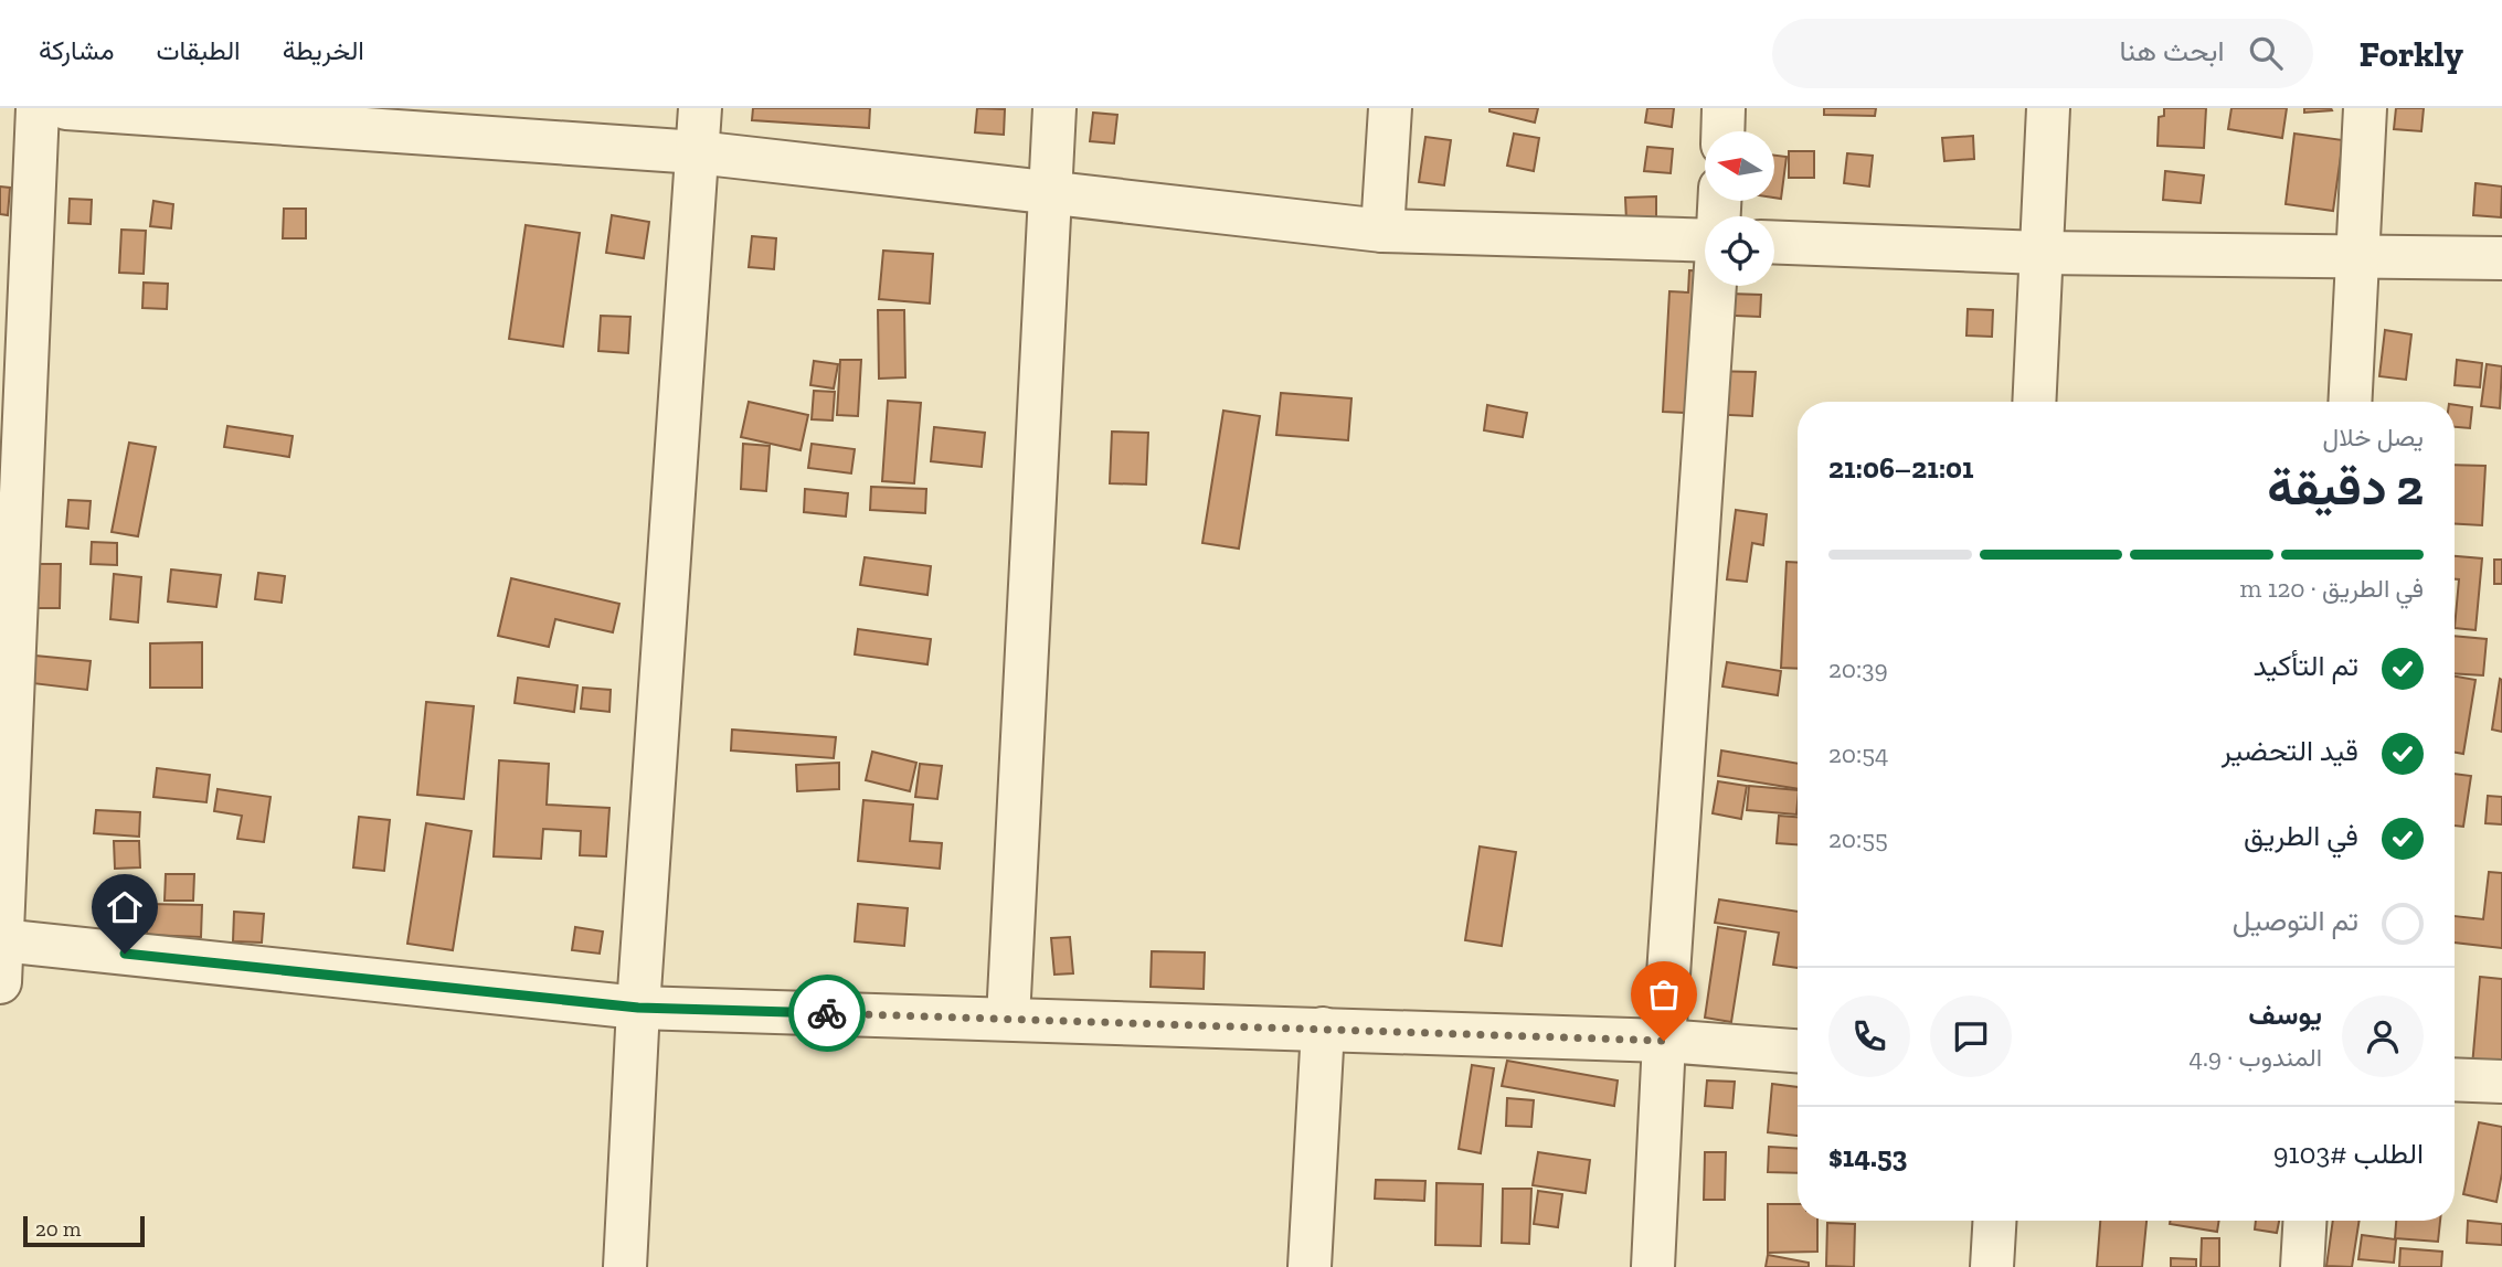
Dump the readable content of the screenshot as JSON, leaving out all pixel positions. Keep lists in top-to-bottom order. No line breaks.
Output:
{"scale_bar":"20 m","north":"left","page":{"header":"Forkly","search":"ابحث هنا","nav":["الخريطة","الطبقات","مشاركة"],"heading":["2 دقيقة","يصل خلال","21:01–21:06"],"panel":["يوسف","المندوب · 4.9","الطلب #9103","$14.53"],"bar":"في الطريق · 120 m","list":[["تم التأكيد","20:39"],["قيد التحضير","20:54"],["في الطريق","20:55"],"تم التوصيل"],"scale":"20 m"}}
